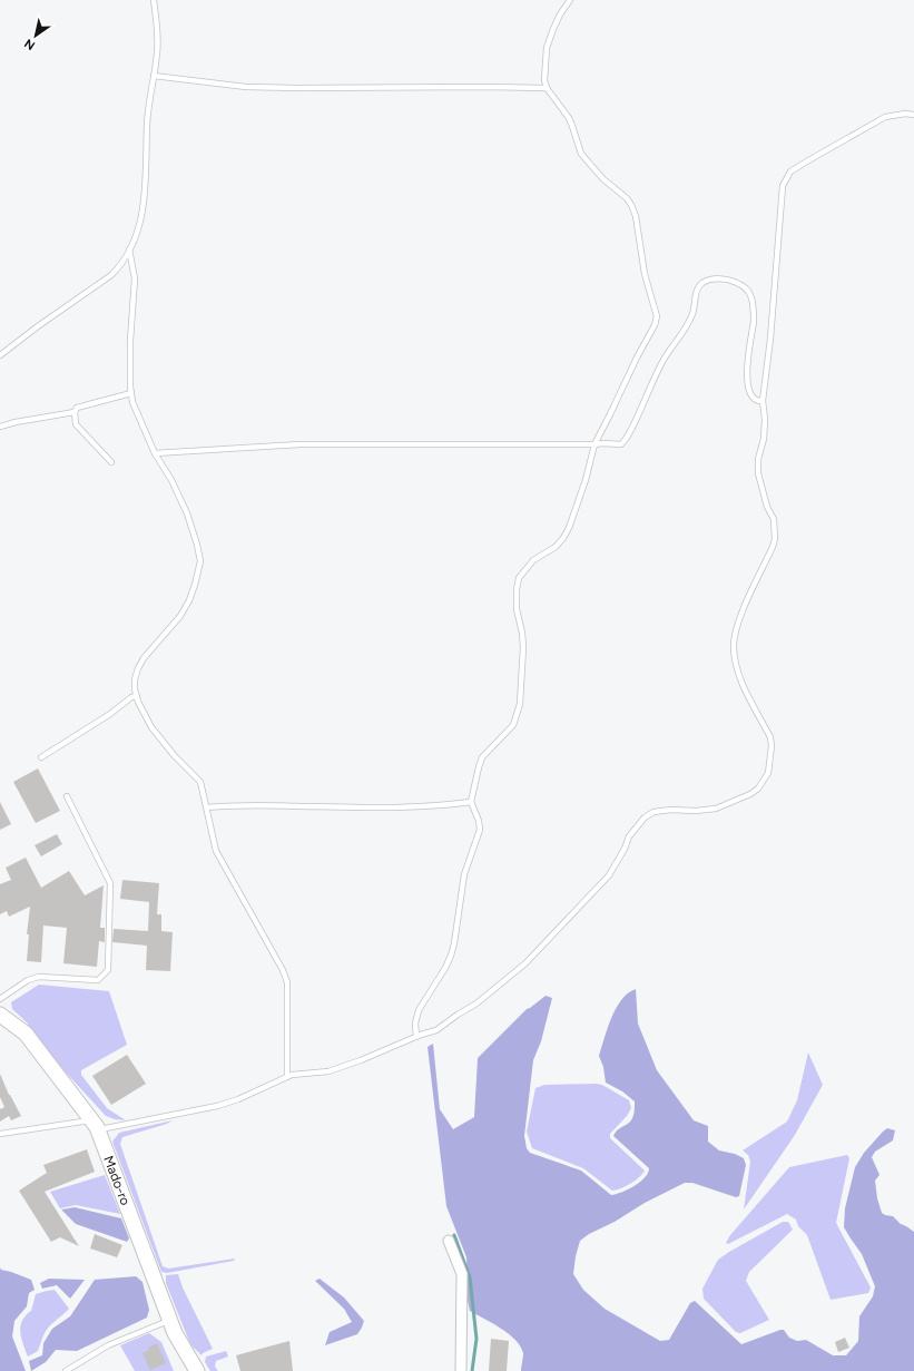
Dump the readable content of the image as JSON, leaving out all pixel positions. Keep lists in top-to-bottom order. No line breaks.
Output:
{"streets":{"main road":["Mado-ro"]},"north":"bottom left"}
